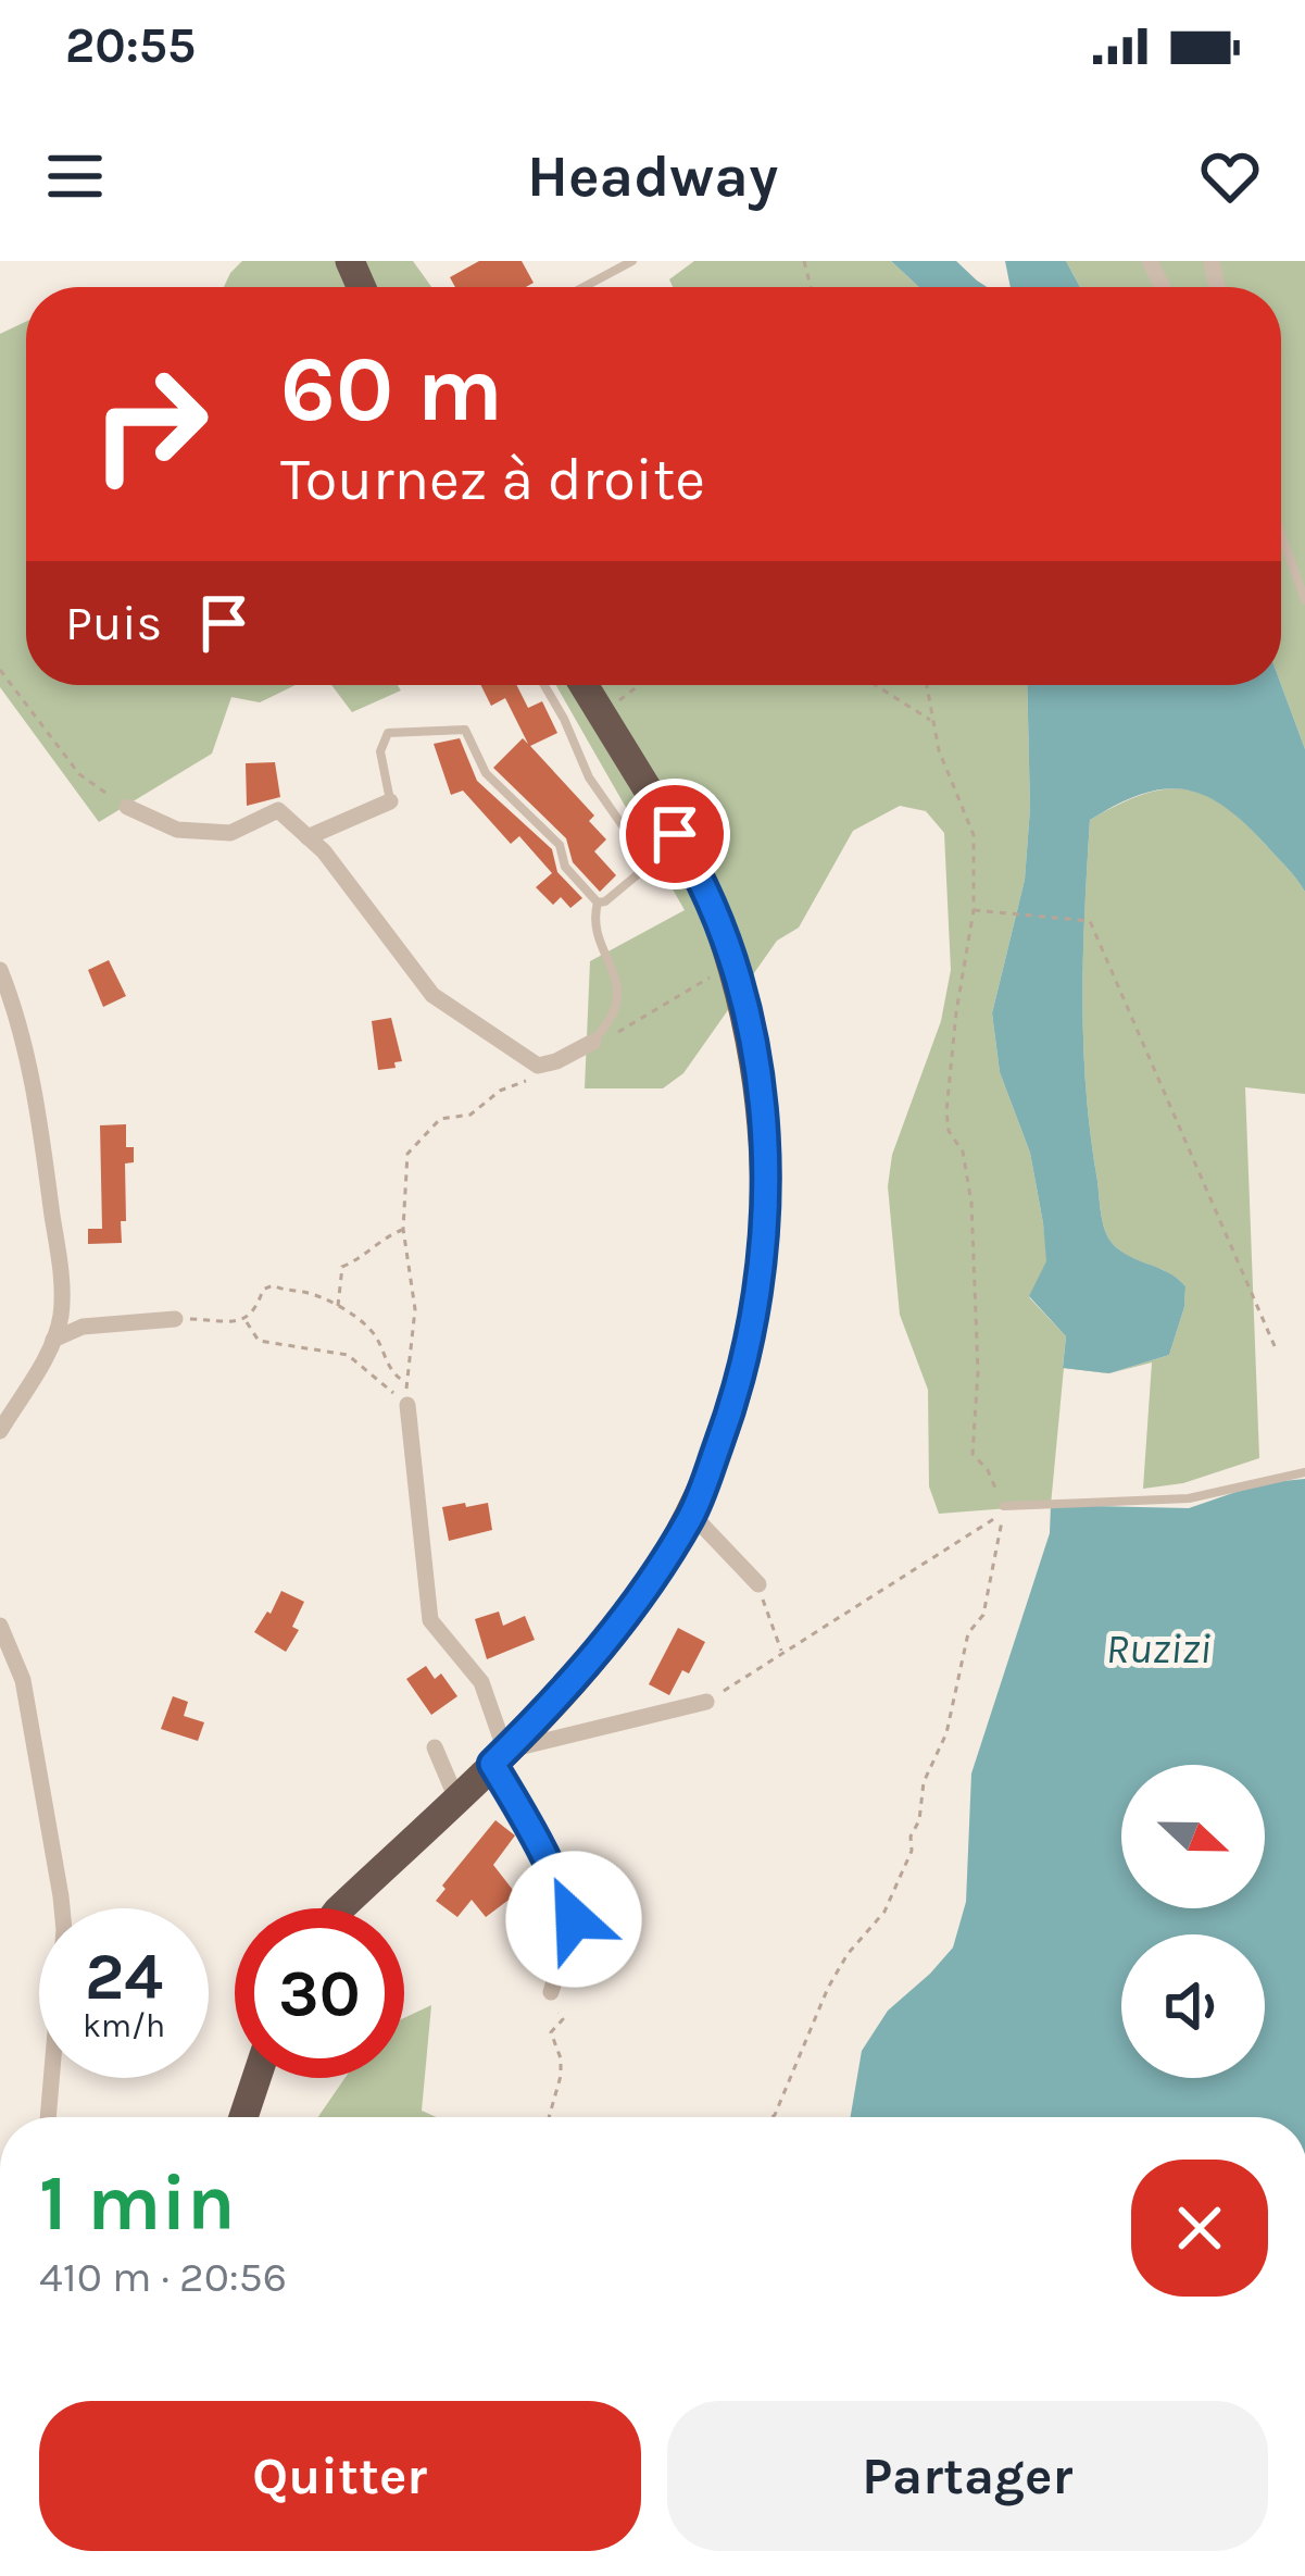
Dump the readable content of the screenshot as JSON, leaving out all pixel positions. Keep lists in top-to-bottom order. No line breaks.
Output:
{"water":["Ruzizi"],"north":"right","page":{"status":"20:55","header":"Headway","turn":["60 m","Tournez à droite"],"then":"Puis","speed":"24 km/h","limit":"30","heading":["1 min","410 m · 20:56"],"buttons":["Quitter","Partager"]}}
